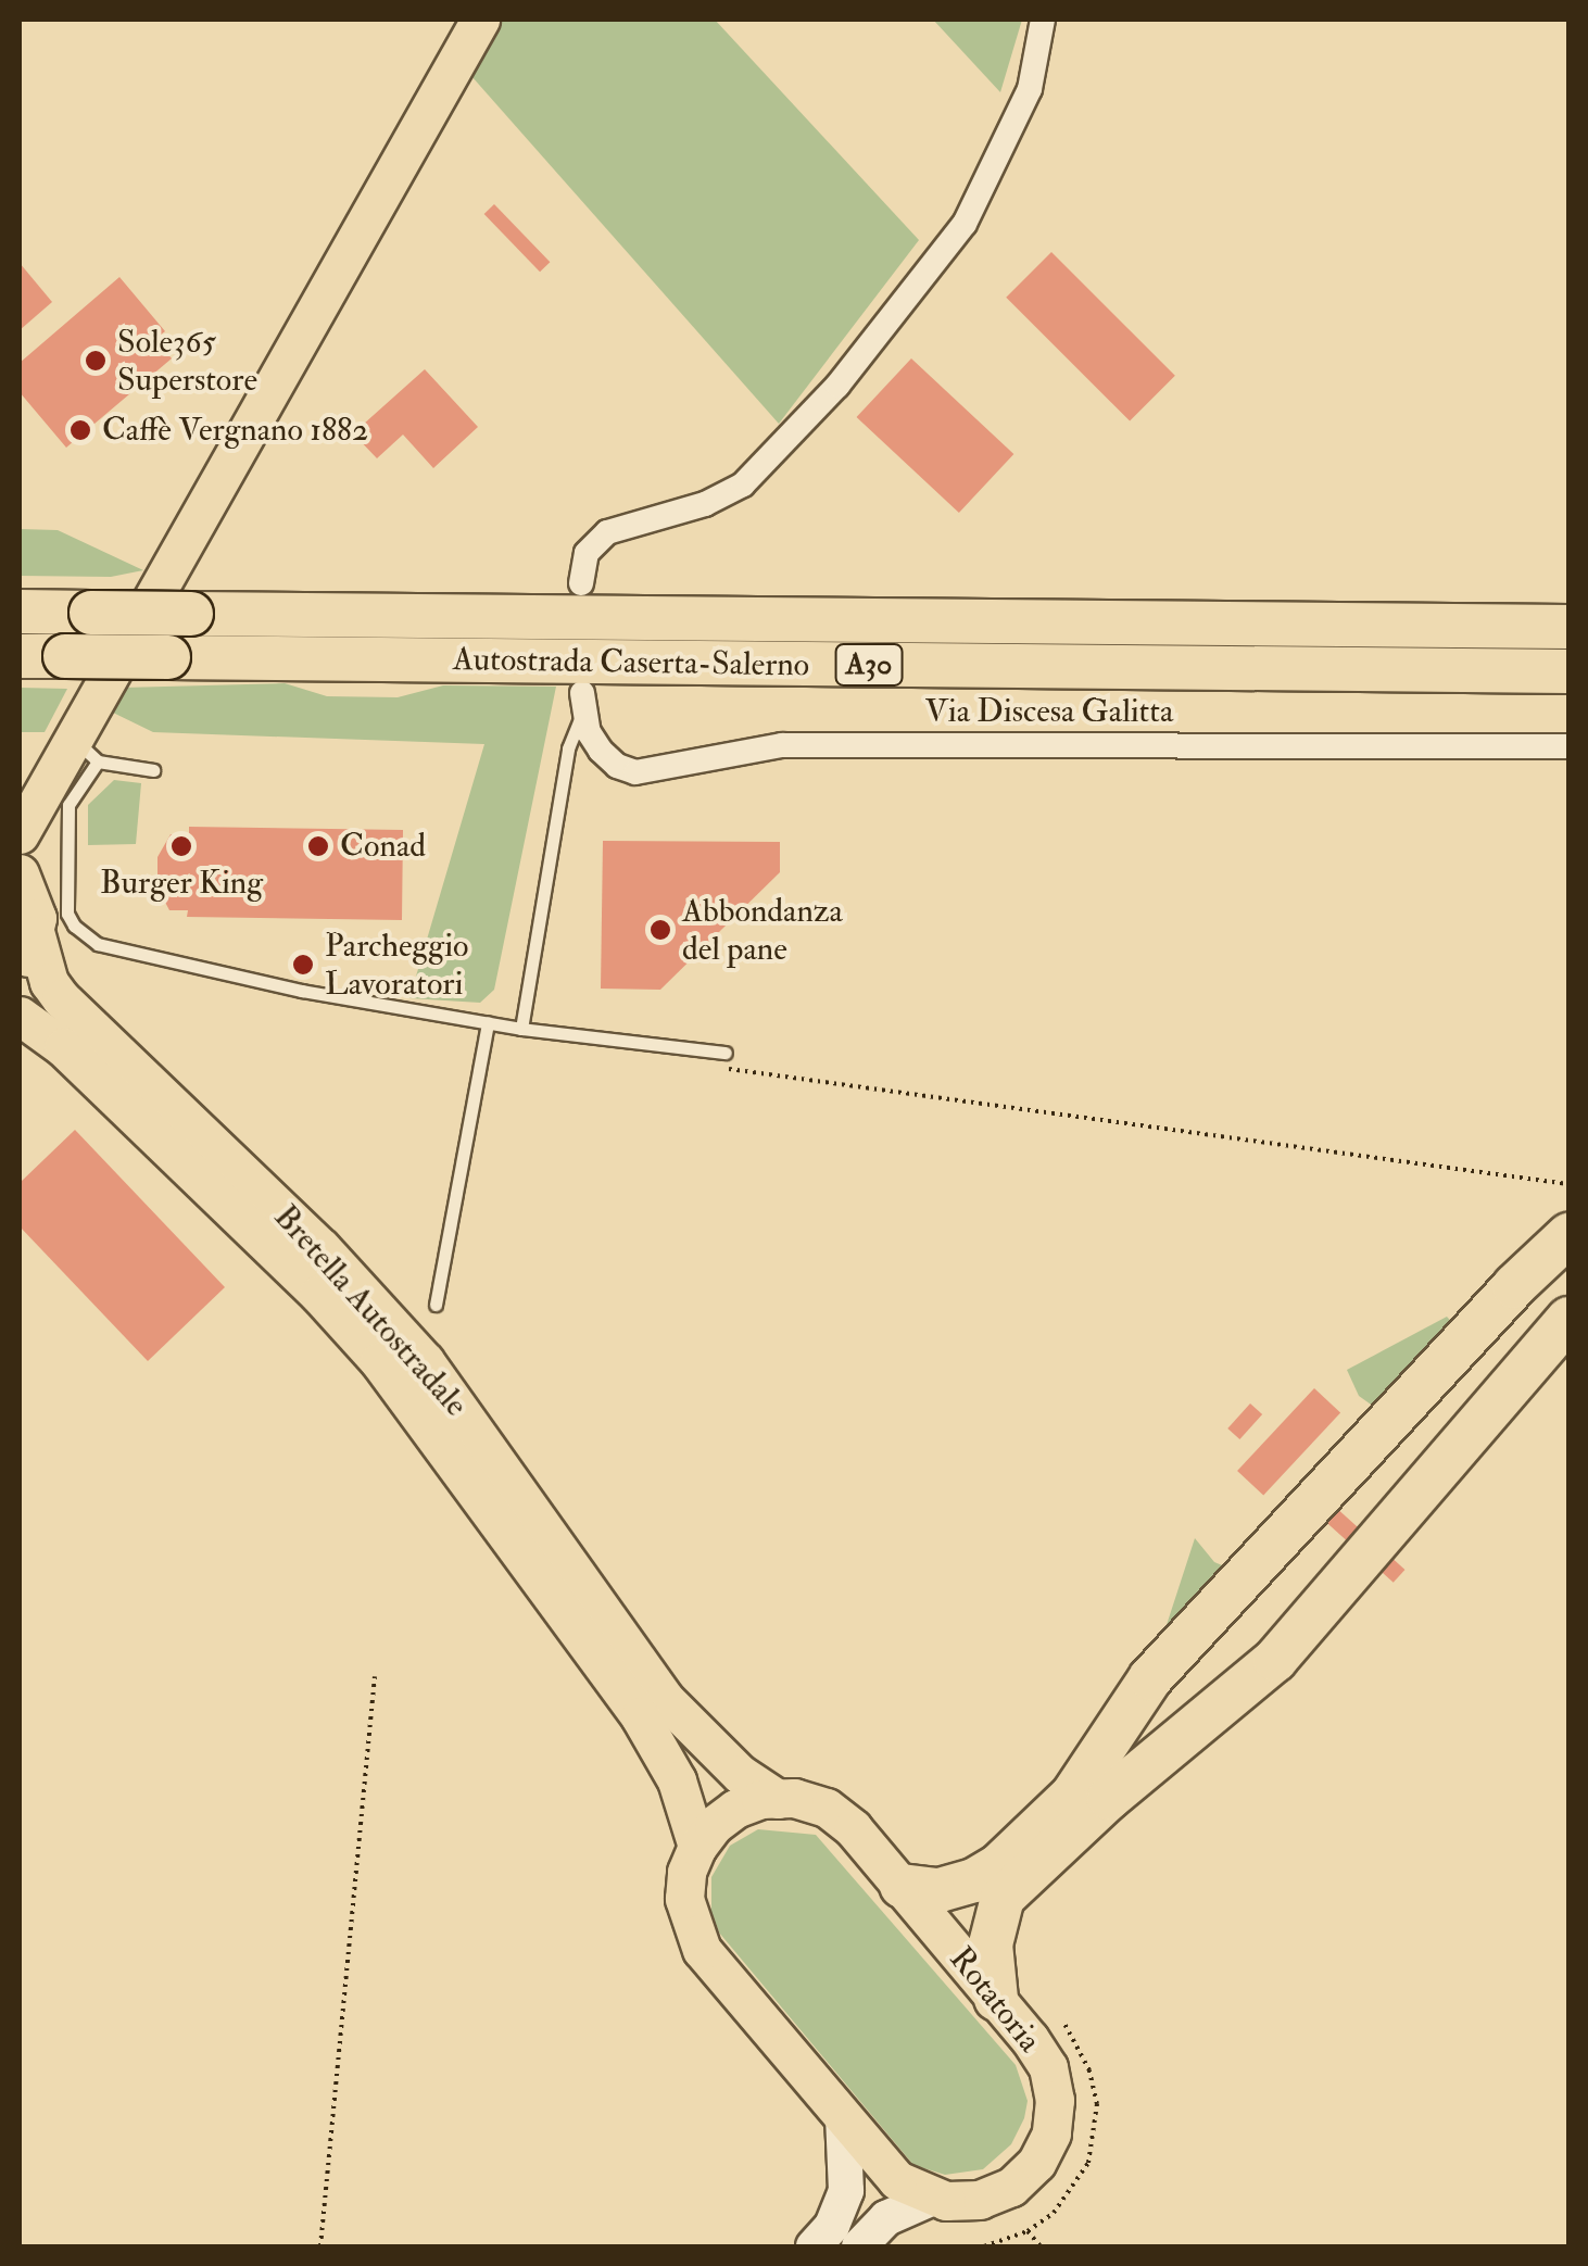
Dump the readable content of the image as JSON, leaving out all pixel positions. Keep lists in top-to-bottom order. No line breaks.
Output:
{"streets":{"highway":["Autostrada Caserta-Salerno","A30"],"main road":["Bretella Autostradale","Rotatoria"],"street":["Via Discesa Galitta"]},"crossings":[["Bretella Autostradale","Rotatoria"]],"places":["Sole365 Superstore","Caffè Vergnano 1882","Burger King","Conad","Abbondanza del pane","Parcheggio Lavoratori"]}
